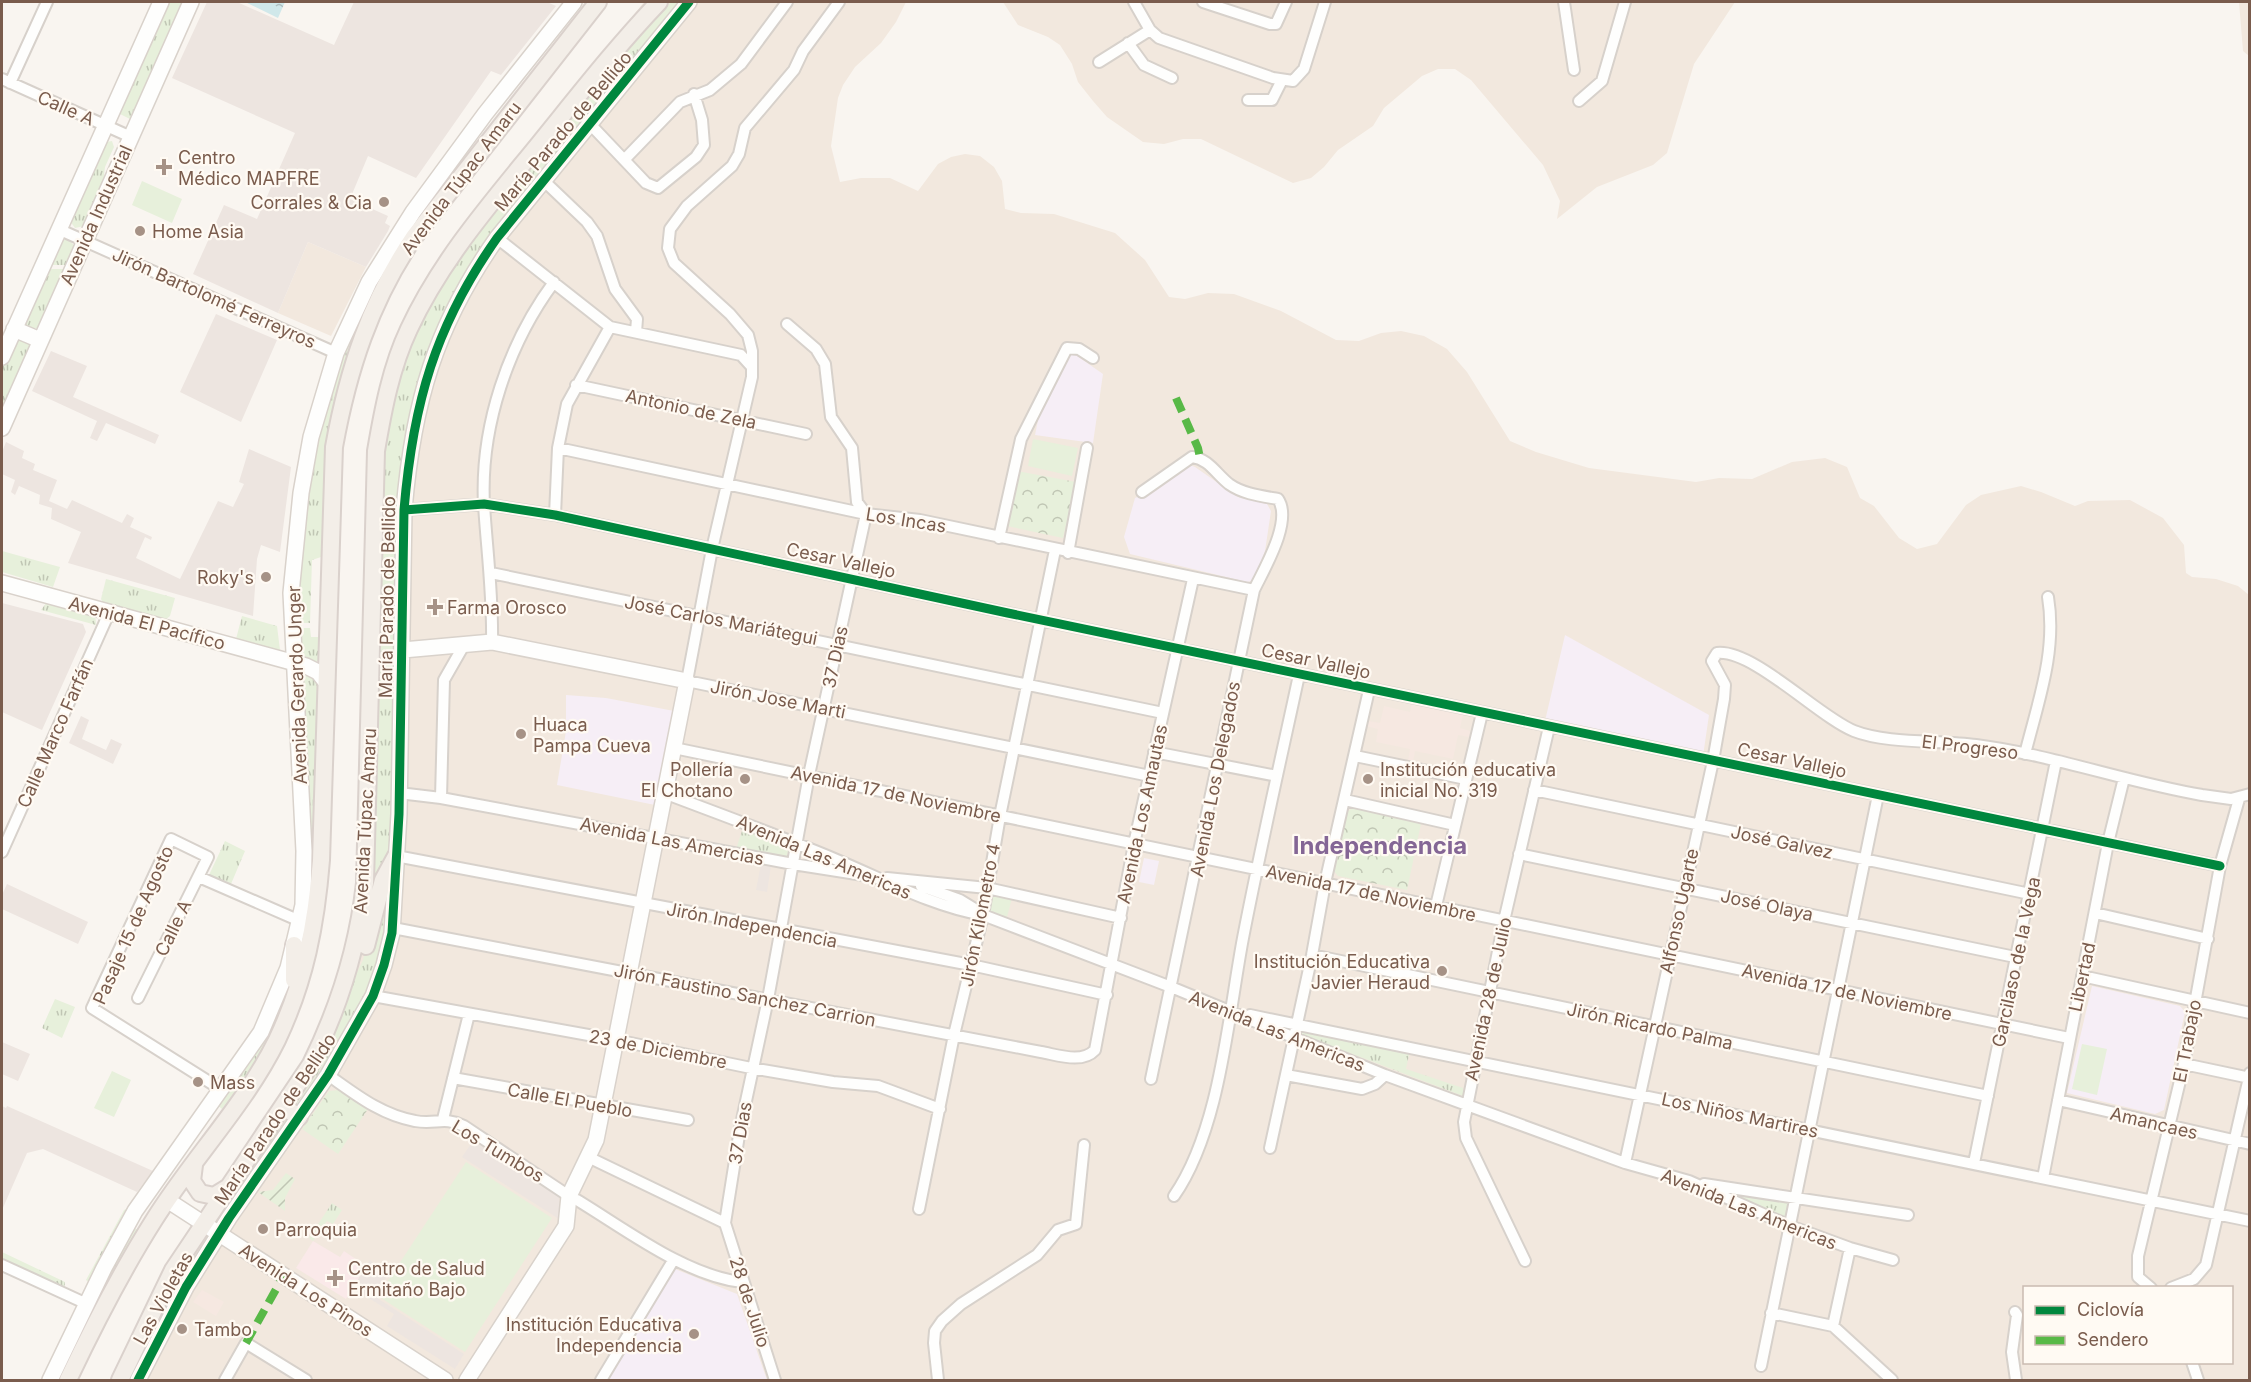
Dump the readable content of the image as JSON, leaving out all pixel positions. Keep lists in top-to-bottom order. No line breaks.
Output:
{"streets":{"main road":["Avenida Túpac Amaru"],"street":["Calle A","María Parado de Bellido","Avenida Industrial","Jirón Bartolomé Ferreyros","Antonio de Zela","Los Incas","Cesar Vallejo","José Carlos Mariátegui","Avenida El Pacífico","37 Dias","Avenida Gerardo Unger","Jirón Jose Marti","Calle Marco Farfán","El Progreso","Avenida Los Delegados","Avenida 17 de Noviembre","Avenida Los Amautas","Avenida Las Amercias","José Galvez","Avenida Las Americas","José Olaya","Alfonso Ugarte","Jirón Kilometro 4","Pasaje 15 de Agosto","Jirón Independencia","Garcilaso de la Vega","Libertad","Jirón Faustino Sanchez Carrion","Avenida 28 de Julio","Jirón Ricardo Palma","El Trabajo","23 de Diciembre","Calle El Pueblo","Los Niños Martires","Amancaes","Los Tumbos","Avenida Los Pinos","Las Violetas","28 de Julio"]},"crossings":[["Calle A","Avenida Industrial"],["Calle A","Pasaje 15 de Agosto"],["María Parado de Bellido","Cesar Vallejo"],["María Parado de Bellido","Jirón Jose Marti"],["María Parado de Bellido","Avenida Las Amercias"],["María Parado de Bellido","Jirón Independencia"],["María Parado de Bellido","Jirón Faustino Sanchez Carrion"],["María Parado de Bellido","23 de Diciembre"],["María Parado de Bellido","Los Tumbos"],["María Parado de Bellido","Avenida Los Pinos"],["María Parado de Bellido","Las Violetas"],["Avenida Túpac Amaru","Avenida El Pacífico"],["Avenida Túpac Amaru","Avenida Los Pinos"],["Avenida Industrial","Jirón Bartolomé Ferreyros"],["Jirón Bartolomé Ferreyros","Avenida Gerardo Unger"],["Los Incas","37 Dias"],["Los Incas","Avenida Los Delegados"],["Los Incas","Avenida Los Amautas"],["Los Incas","Jirón Kilometro 4"],["Cesar Vallejo","37 Dias"],["Cesar Vallejo","Avenida Los Delegados"],["Cesar Vallejo","Avenida Los Amautas"],["Cesar Vallejo","Alfonso Ugarte"],["Cesar Vallejo","Jirón Kilometro 4"],["Cesar Vallejo","Garcilaso de la Vega"],["Cesar Vallejo","Libertad"],["Cesar Vallejo","Avenida 28 de Julio"],["Cesar Vallejo","El Trabajo"],["José Carlos Mariátegui","37 Dias"],["José Carlos Mariátegui","Avenida Los Amautas"],["José Carlos Mariátegui","Jirón Kilometro 4"],["Avenida El Pacífico","Avenida Gerardo Unger"],["Avenida El Pacífico","Calle Marco Farfán"],["37 Dias","Jirón Jose Marti"],["37 Dias","Avenida 17 de Noviembre"],["37 Dias","Avenida Las Amercias"],["37 Dias","Avenida Las Americas"],["37 Dias","Jirón Independencia"],["37 Dias","Jirón Faustino Sanchez Carrion"],["37 Dias","23 de Diciembre"],["37 Dias","28 de Julio"],["Avenida Gerardo Unger","Pasaje 15 de Agosto"],["Jirón Jose Marti","Avenida Los Amautas"],["Jirón Jose Marti","Jirón Kilometro 4"],["El Progreso","Alfonso Ugarte"],["El Progreso","Garcilaso de la Vega"],["El Progreso","Libertad"],["El Progreso","El Trabajo"],["Avenida Los Delegados","Avenida 17 de Noviembre"],["Avenida Los Delegados","Avenida Las Americas"],["Avenida 17 de Noviembre","Avenida Los Amautas"],["Avenida 17 de Noviembre","Alfonso Ugarte"],["Avenida 17 de Noviembre","Jirón Kilometro 4"],["Avenida 17 de Noviembre","Garcilaso de la Vega"],["Avenida 17 de Noviembre","Libertad"],["Avenida 17 de Noviembre","Avenida 28 de Julio"],["Avenida Los Amautas","Avenida Las Amercias"],["Avenida Los Amautas","Avenida Las Americas"],["Avenida Los Amautas","Jirón Independencia"],["Avenida Los Amautas","Jirón Faustino Sanchez Carrion"],["Avenida Las Amercias","Avenida Las Americas"],["Avenida Las Amercias","Jirón Kilometro 4"],["José Galvez","Alfonso Ugarte"],["José Galvez","Garcilaso de la Vega"],["José Galvez","Avenida 28 de Julio"],["Avenida Las Americas","Alfonso Ugarte"],["Avenida Las Americas","Jirón Kilometro 4"],["Avenida Las Americas","Avenida 28 de Julio"],["Avenida Las Americas","Los Niños Martires"],["José Olaya","Alfonso Ugarte"],["José Olaya","Garcilaso de la Vega"],["José Olaya","Avenida 28 de Julio"],["Alfonso Ugarte","Jirón Ricardo Palma"],["Alfonso Ugarte","Los Niños Martires"],["Jirón Kilometro 4","Jirón Independencia"],["Jirón Kilometro 4","Jirón Faustino Sanchez Carrion"],["Jirón Kilometro 4","23 de Diciembre"],["Garcilaso de la Vega","Jirón Ricardo Palma"],["Garcilaso de la Vega","Los Niños Martires"],["Libertad","Los Niños Martires"],["Libertad","Amancaes"],["Avenida 28 de Julio","Jirón Ricardo Palma"],["Avenida 28 de Julio","Los Niños Martires"],["El Trabajo","Los Niños Martires"],["El Trabajo","Amancaes"],["Los Tumbos","28 de Julio"],["Avenida Los Pinos","Las Violetas"]],"districts":["Independencia"],"places":{"health":["Centro Médico MAPFRE","Farma Orosco","Centro de Salud Ermitaño Bajo"],"other":["Corrales & Cia","Home Asia","Roky's","Huaca Pampa Cueva","Pollería El Chotano","Institución educativa inicial No. 319","Institución Educativa Javier Heraud","Mass","Parroquia","Tambo","Institución Educativa Independencia"]},"legend":["Ciclovía","Sendero"]}
